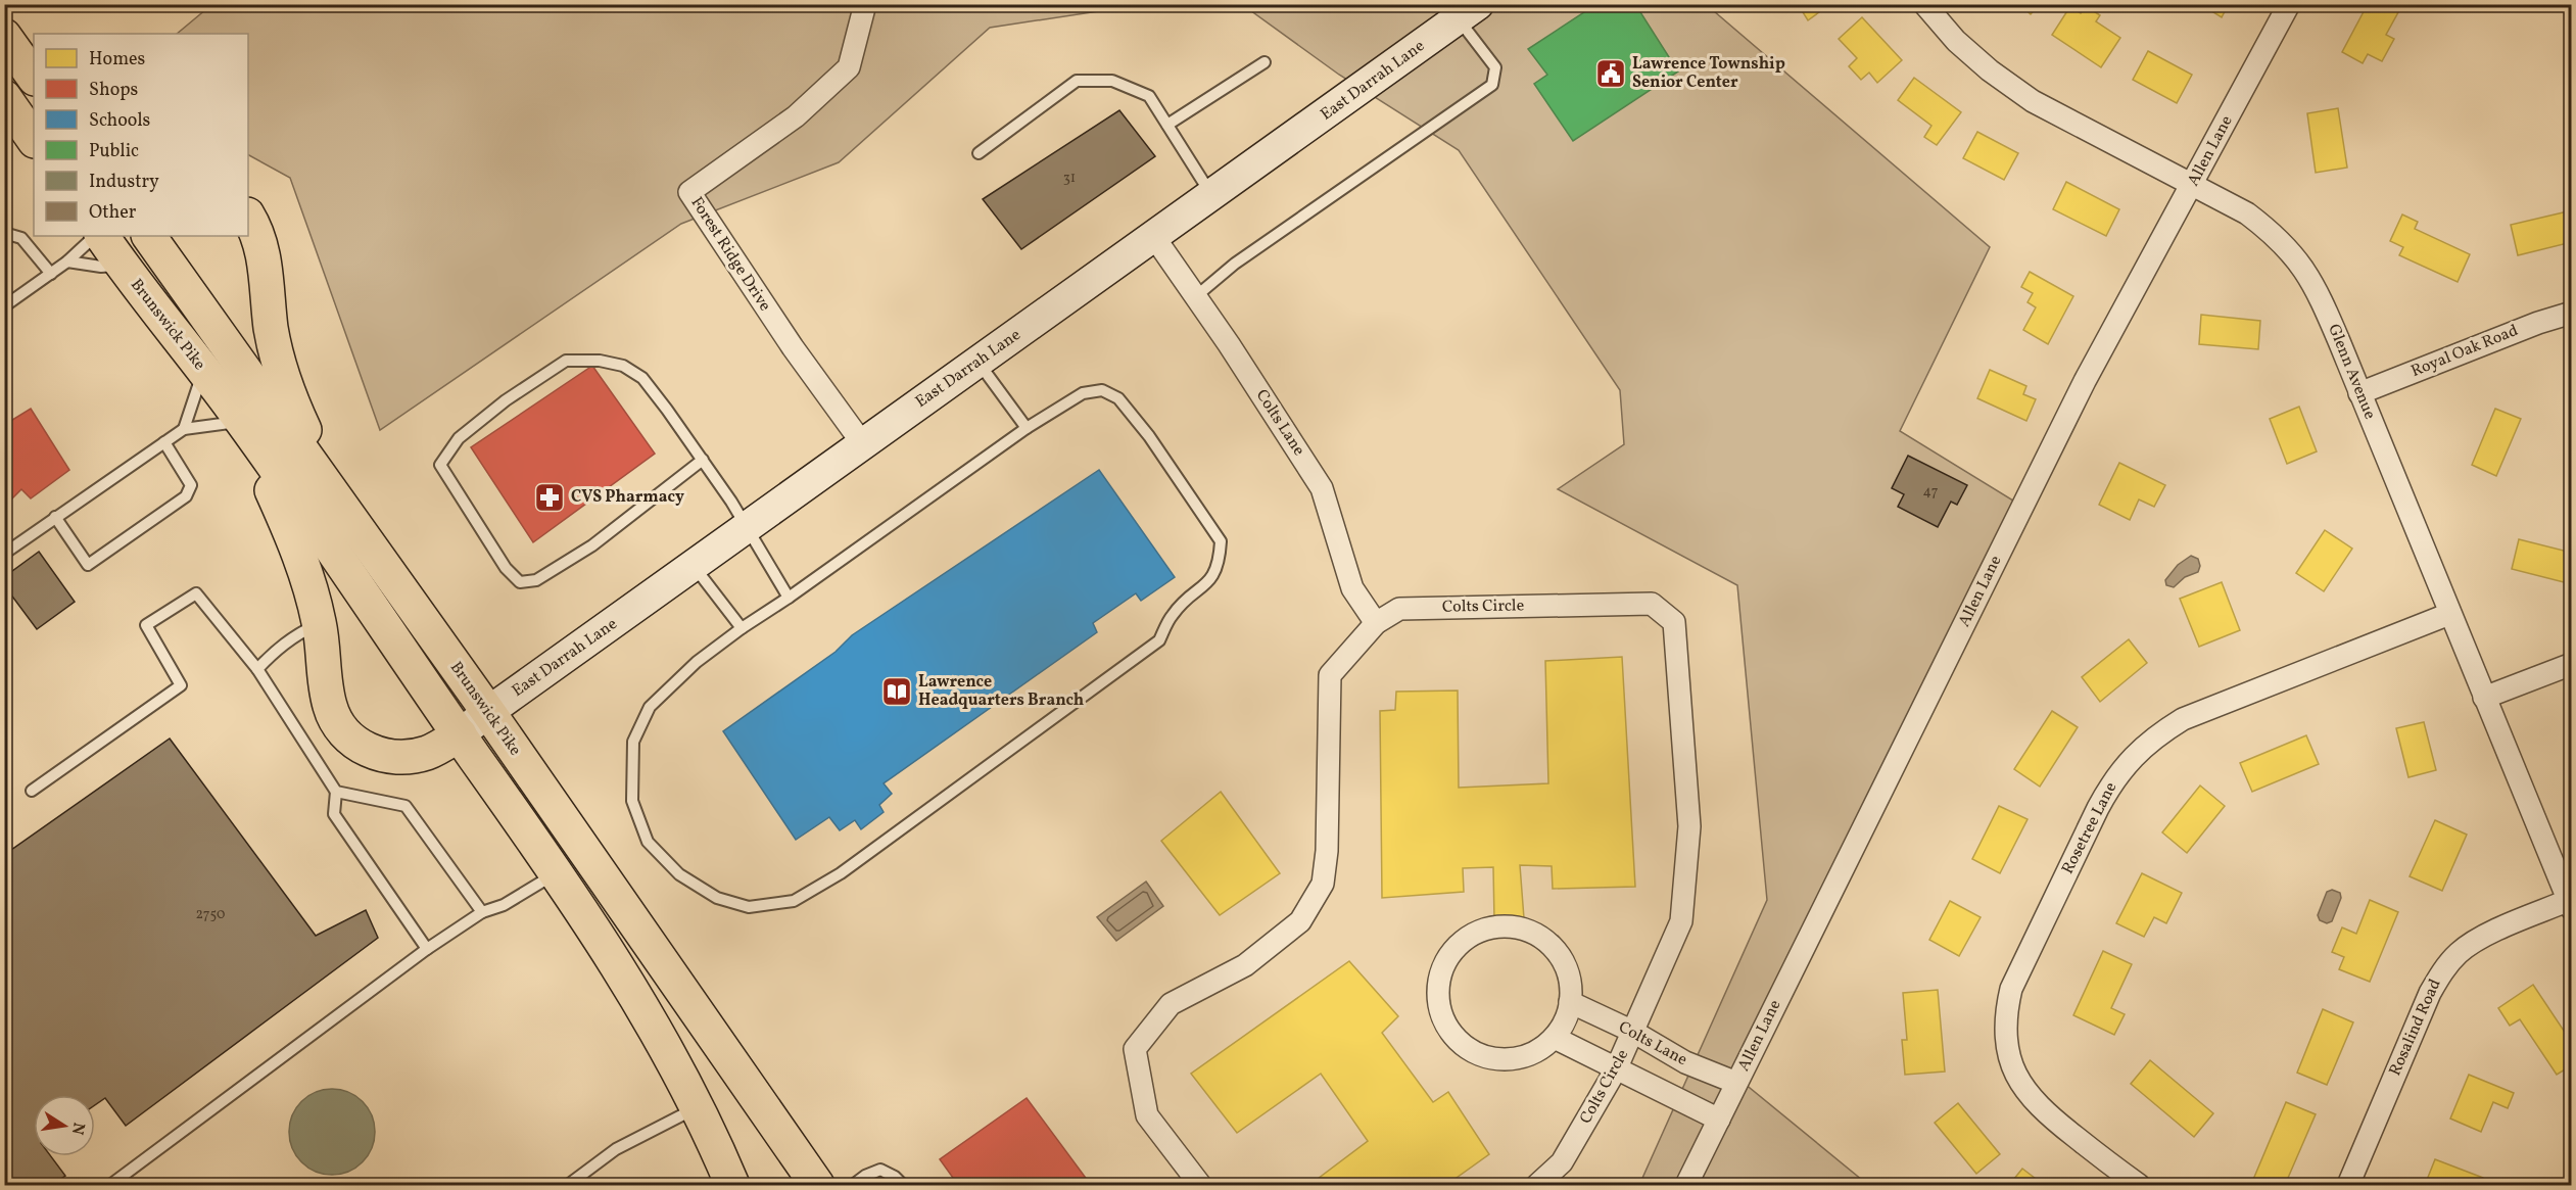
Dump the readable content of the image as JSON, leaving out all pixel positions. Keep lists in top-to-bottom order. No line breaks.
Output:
{"streets":{"main road":["Brunswick Pike"],"street":["East Darrah Lane","Allen Lane","Forest Ridge Drive","Royal Oak Road","Glenn Avenue","Colts Lane","Colts Circle","Rosetree Lane","Rosalind Road"]},"crossings":[["East Darrah Lane","Forest Ridge Drive"],["East Darrah Lane","Brunswick Pike"],["East Darrah Lane","Colts Lane"],["Allen Lane","Glenn Avenue"],["Allen Lane","Colts Lane"],["Royal Oak Road","Glenn Avenue"],["Glenn Avenue","Rosetree Lane"],["Glenn Avenue","Rosalind Road"],["Colts Lane","Colts Circle"]],"places":{"public building":["Lawrence Township Senior Center"],"pharmacy":["CVS Pharmacy"],"library":["Lawrence Headquarters Branch"]},"house_numbers":["31","47","2750"],"legend":["Homes","Shops","Schools","Public","Industry","Other"],"north":"right"}
